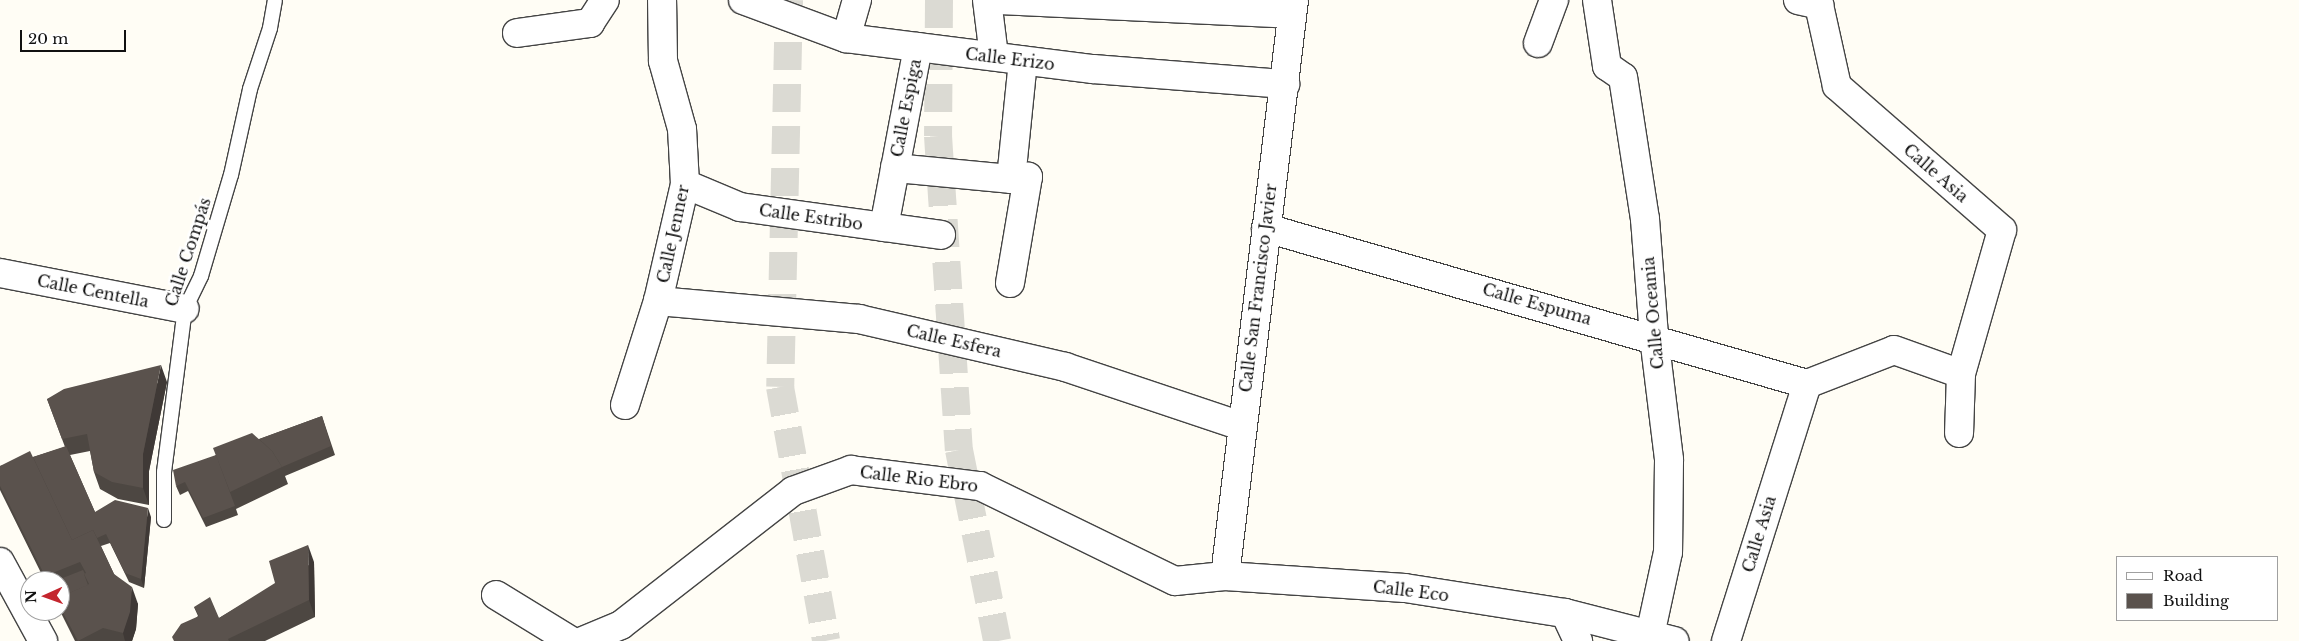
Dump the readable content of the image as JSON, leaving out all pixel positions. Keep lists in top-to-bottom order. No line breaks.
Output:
{"streets":{"street":["Calle Erizo","Calle Espiga","Calle Asia","Calle Estribo","Calle Jenner","Calle San Francisco Javier","Calle Centella","Calle Espuma","Calle Oceania","Calle Esfera","Calle Rio Ebro","Calle Eco"],"lane":["Calle Compás"]},"crossings":[["Calle Erizo","Calle Espiga"],["Calle Erizo","Calle San Francisco Javier"],["Calle Espiga","Calle Estribo"],["Calle Asia","Calle Espuma"],["Calle Estribo","Calle Jenner"],["Calle Jenner","Calle Esfera"],["Calle Compás","Calle Centella"],["Calle San Francisco Javier","Calle Espuma"],["Calle San Francisco Javier","Calle Esfera"],["Calle San Francisco Javier","Calle Rio Ebro"],["Calle San Francisco Javier","Calle Eco"],["Calle Espuma","Calle Oceania"],["Calle Oceania","Calle Eco"],["Calle Rio Ebro","Calle Eco"]],"legend":["Road","Building"],"scale_bar":"20 m","north":"left"}
